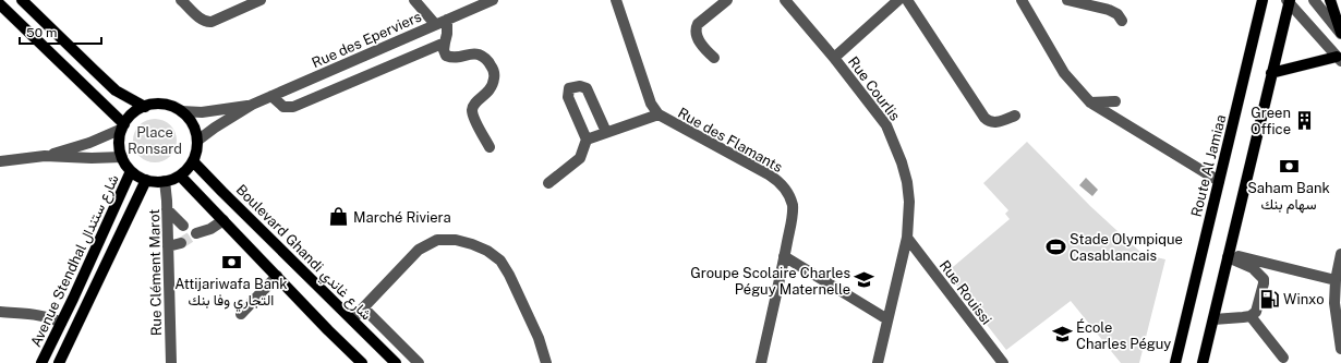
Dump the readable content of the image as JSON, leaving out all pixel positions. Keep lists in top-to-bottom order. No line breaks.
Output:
{"streets":{"main road":["Route Al Jamiaa","Boulevard Ghandi شارع غاندي","Avenue Stendhal شارع ستندال"],"street":["Rue des Eperviers","Rue Courlis","Rue des Flamants","Rue Clément Marot","Rue Rouissi"]},"crossings":[["Rue des Eperviers","Boulevard Ghandi شارع غاندي"],["Rue des Eperviers","Avenue Stendhal شارع ستندال"],["Rue des Eperviers","Rue Clément Marot"],["Rue Courlis","Rue Rouissi"],["Boulevard Ghandi شارع غاندي","Avenue Stendhal شارع ستندال"],["Boulevard Ghandi شارع غاندي","Rue Clément Marot"],["Avenue Stendhal شارع ستندال","Rue Clément Marot"]],"parks":["Place Ronsard"],"places":{"building":["Green Office"],"bank":["Saham Bank سهام بنك","Attijariwafa Bank التجاري وفا بنك"],"shop":["Marché Riviera"],"sports":["Stade Olympique Casablancais"],"school or university":["Groupe Scolaire Charles Péguy Maternelle","École Charles Péguy"],"fuel station":["Winxo"]},"scale_bar":"50 m"}
